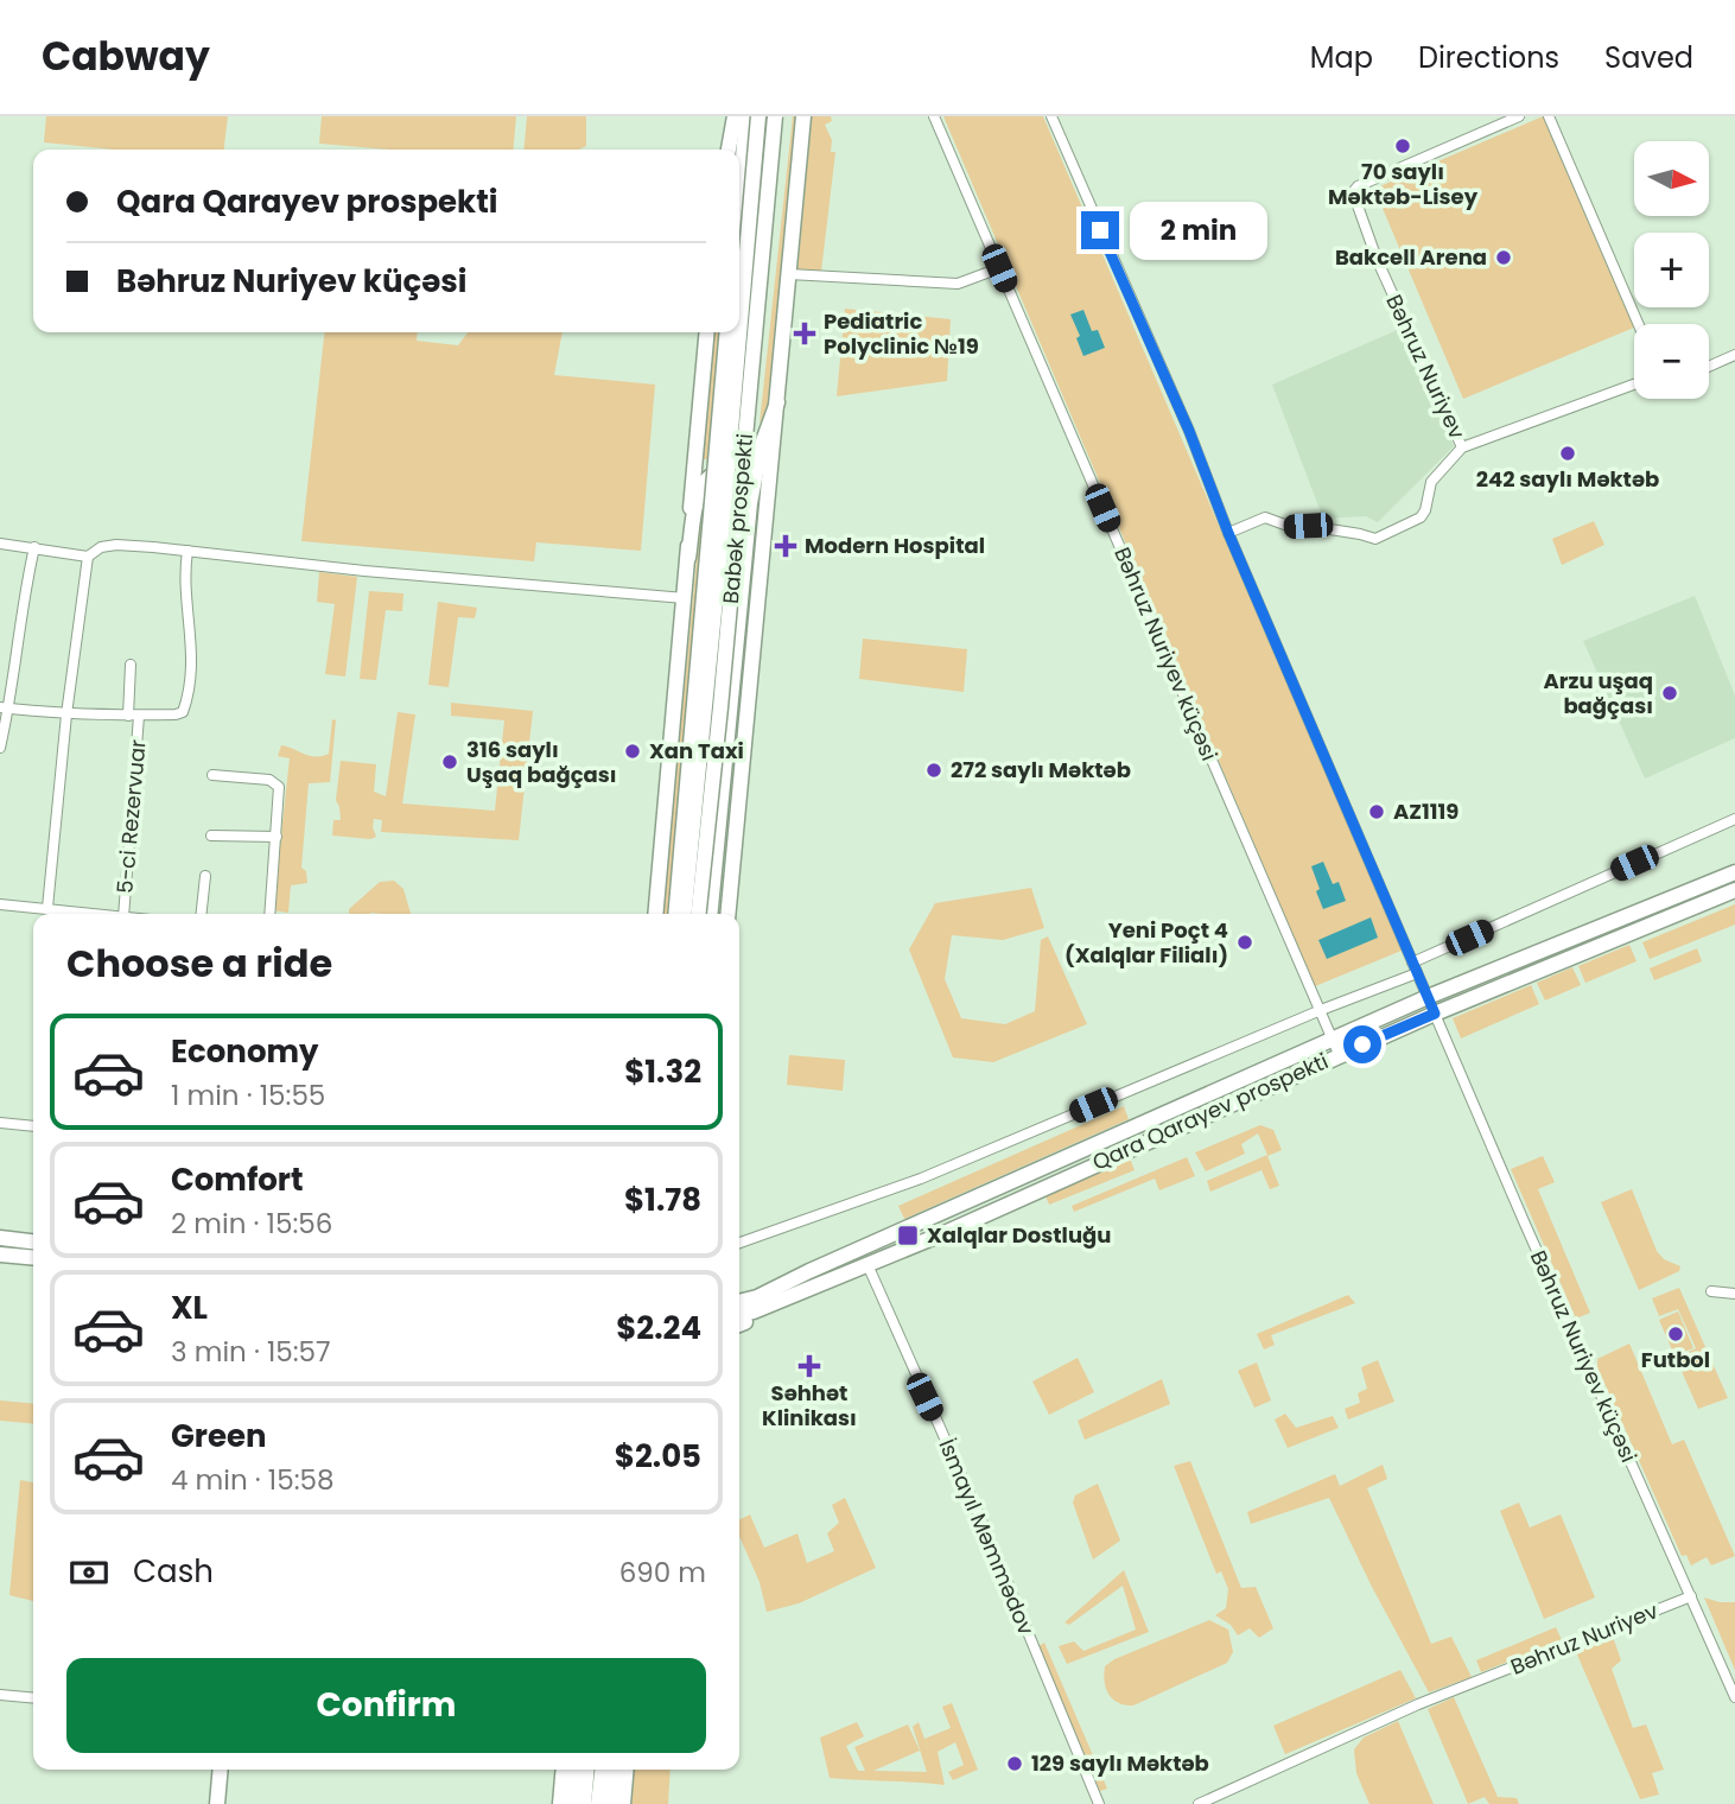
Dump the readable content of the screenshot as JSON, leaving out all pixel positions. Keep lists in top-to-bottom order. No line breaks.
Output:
{"streets":{"main road":["Babək prospekti","Qara Qarayev prospekti"],"street":["Bəhruz Nuriyev","Bəhruz Nuriyev küçəsi","5-ci Rezervuar","İsmayıl Məmmədov"]},"crossings":[["Bəhruz Nuriyev","Bəhruz Nuriyev küçəsi"],["Bəhruz Nuriyev küçəsi","Qara Qarayev prospekti"]],"places":{"other":["70 saylı Məktəb-Lisey","Bakcell Arena","242 saylı Məktəb","Arzu uşaq bağçası","Xan Taxi","316 saylı Uşaq bağçası","272 saylı Məktəb","AZ1119","Yeni Poçt 4 (Xalqlar Filialı)","Futbol","129 saylı Məktəb"],"health":["Pediatric Polyclinic №19","Modern Hospital","Səhhət Klinikası"],"transit":["Xalqlar Dostluğu"]},"north":"right","page":{"header":"Cabway","nav":["Map","Directions","Saved"],"map_buttons":["+","−"],"banner":["Qara Qarayev prospekti","Bəhruz Nuriyev küçəsi"],"bubble":"2 min","heading":"Choose a ride","list":[{"name":"Economy","note":"1 min · 15:55","value":"$1.32"},{"name":"Comfort","note":"2 min · 15:56","value":"$1.78"},{"name":"XL","note":"3 min · 15:57","value":"$2.24"},{"name":"Green","note":"4 min · 15:58","value":"$2.05"}],"pay":["Cash","690 m"],"buttons":"Confirm"}}
